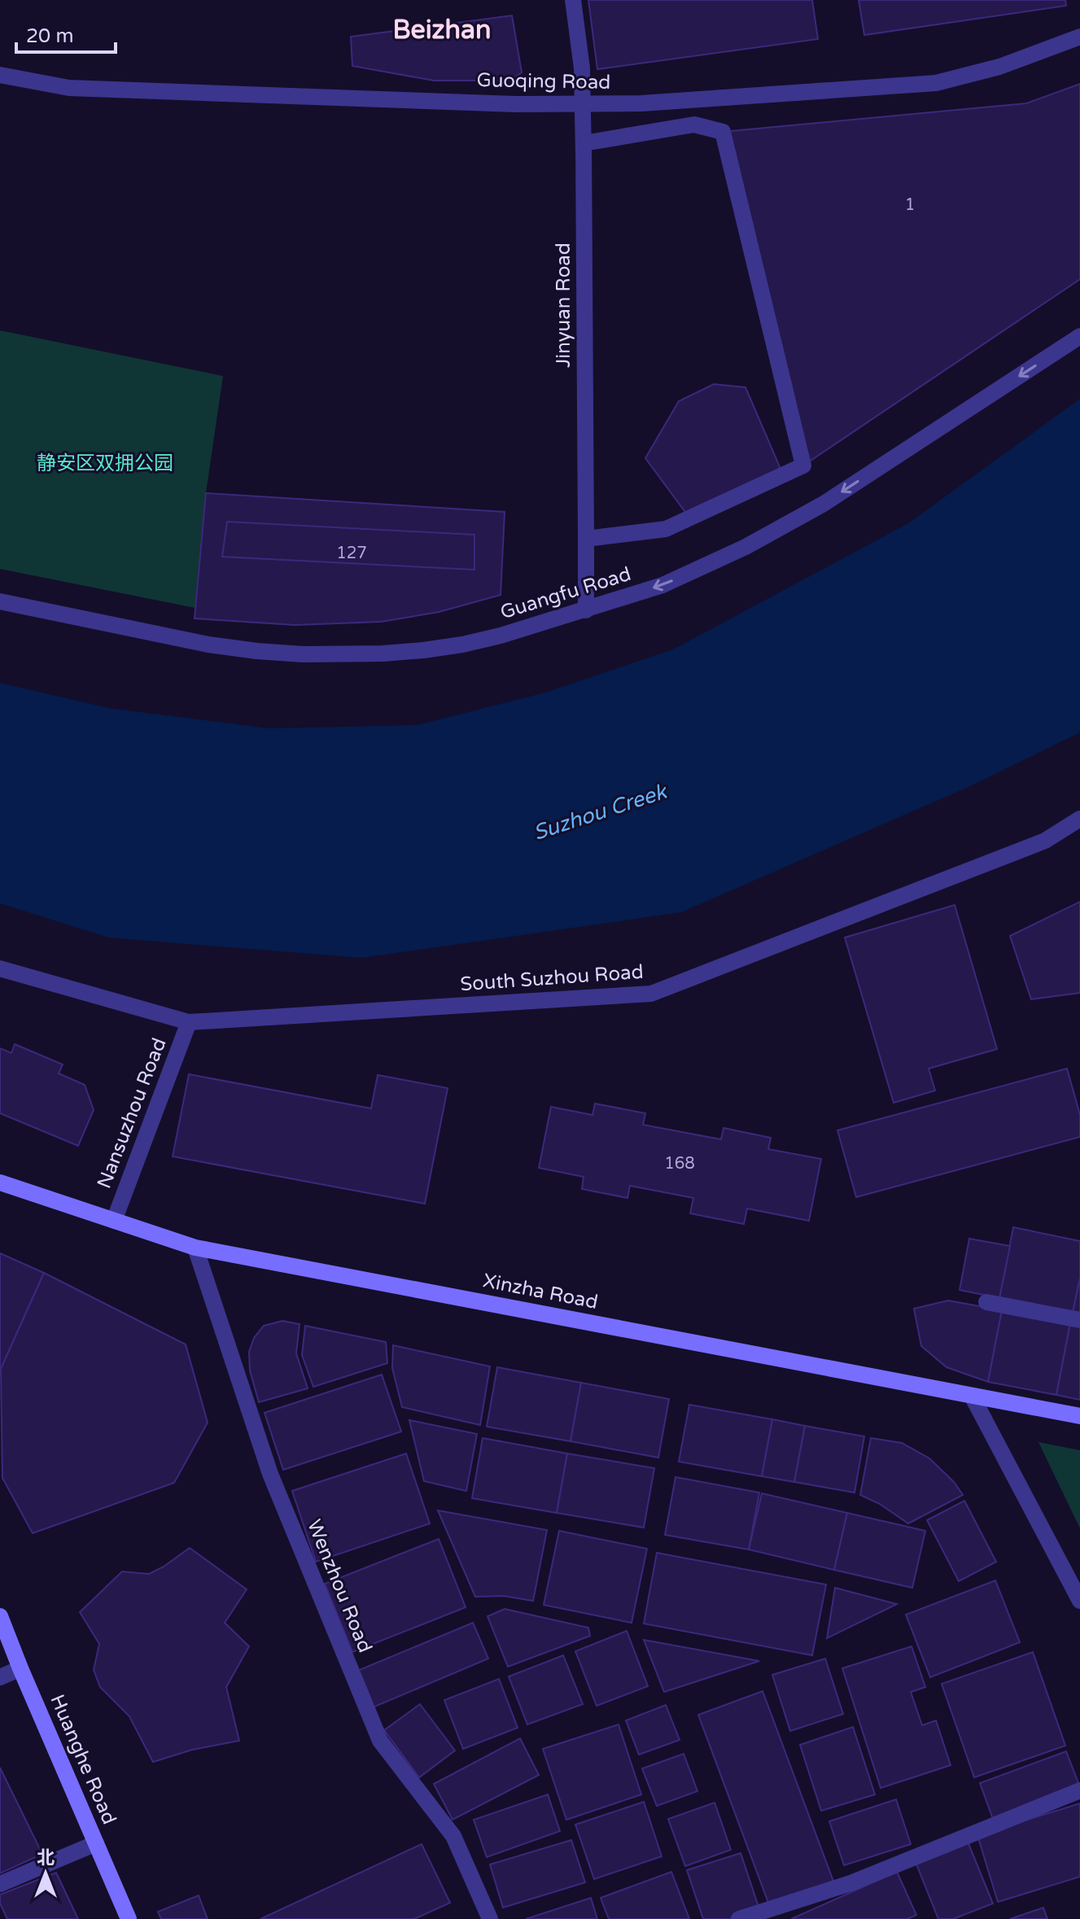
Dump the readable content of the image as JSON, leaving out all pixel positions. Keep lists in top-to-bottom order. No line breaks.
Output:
{"streets":{"main road":["Xinzha Road","Huanghe Road"],"street":["Guoqing Road","Jinyuan Road","Guangfu Road","South Suzhou Road","Nansuzhou Road","Wenzhou Road"]},"crossings":[["Guoqing Road","Jinyuan Road"],["Jinyuan Road","Guangfu Road"],["South Suzhou Road","Nansuzhou Road"],["Nansuzhou Road","Xinzha Road"],["Xinzha Road","Wenzhou Road"]],"one_way":["Guangfu Road"],"districts":["Beizhan"],"water":["Suzhou Creek"],"parks":["静安区双拥公园"],"house_numbers":["1","127","168"],"scale_bar":"20 m","north":"top"}
